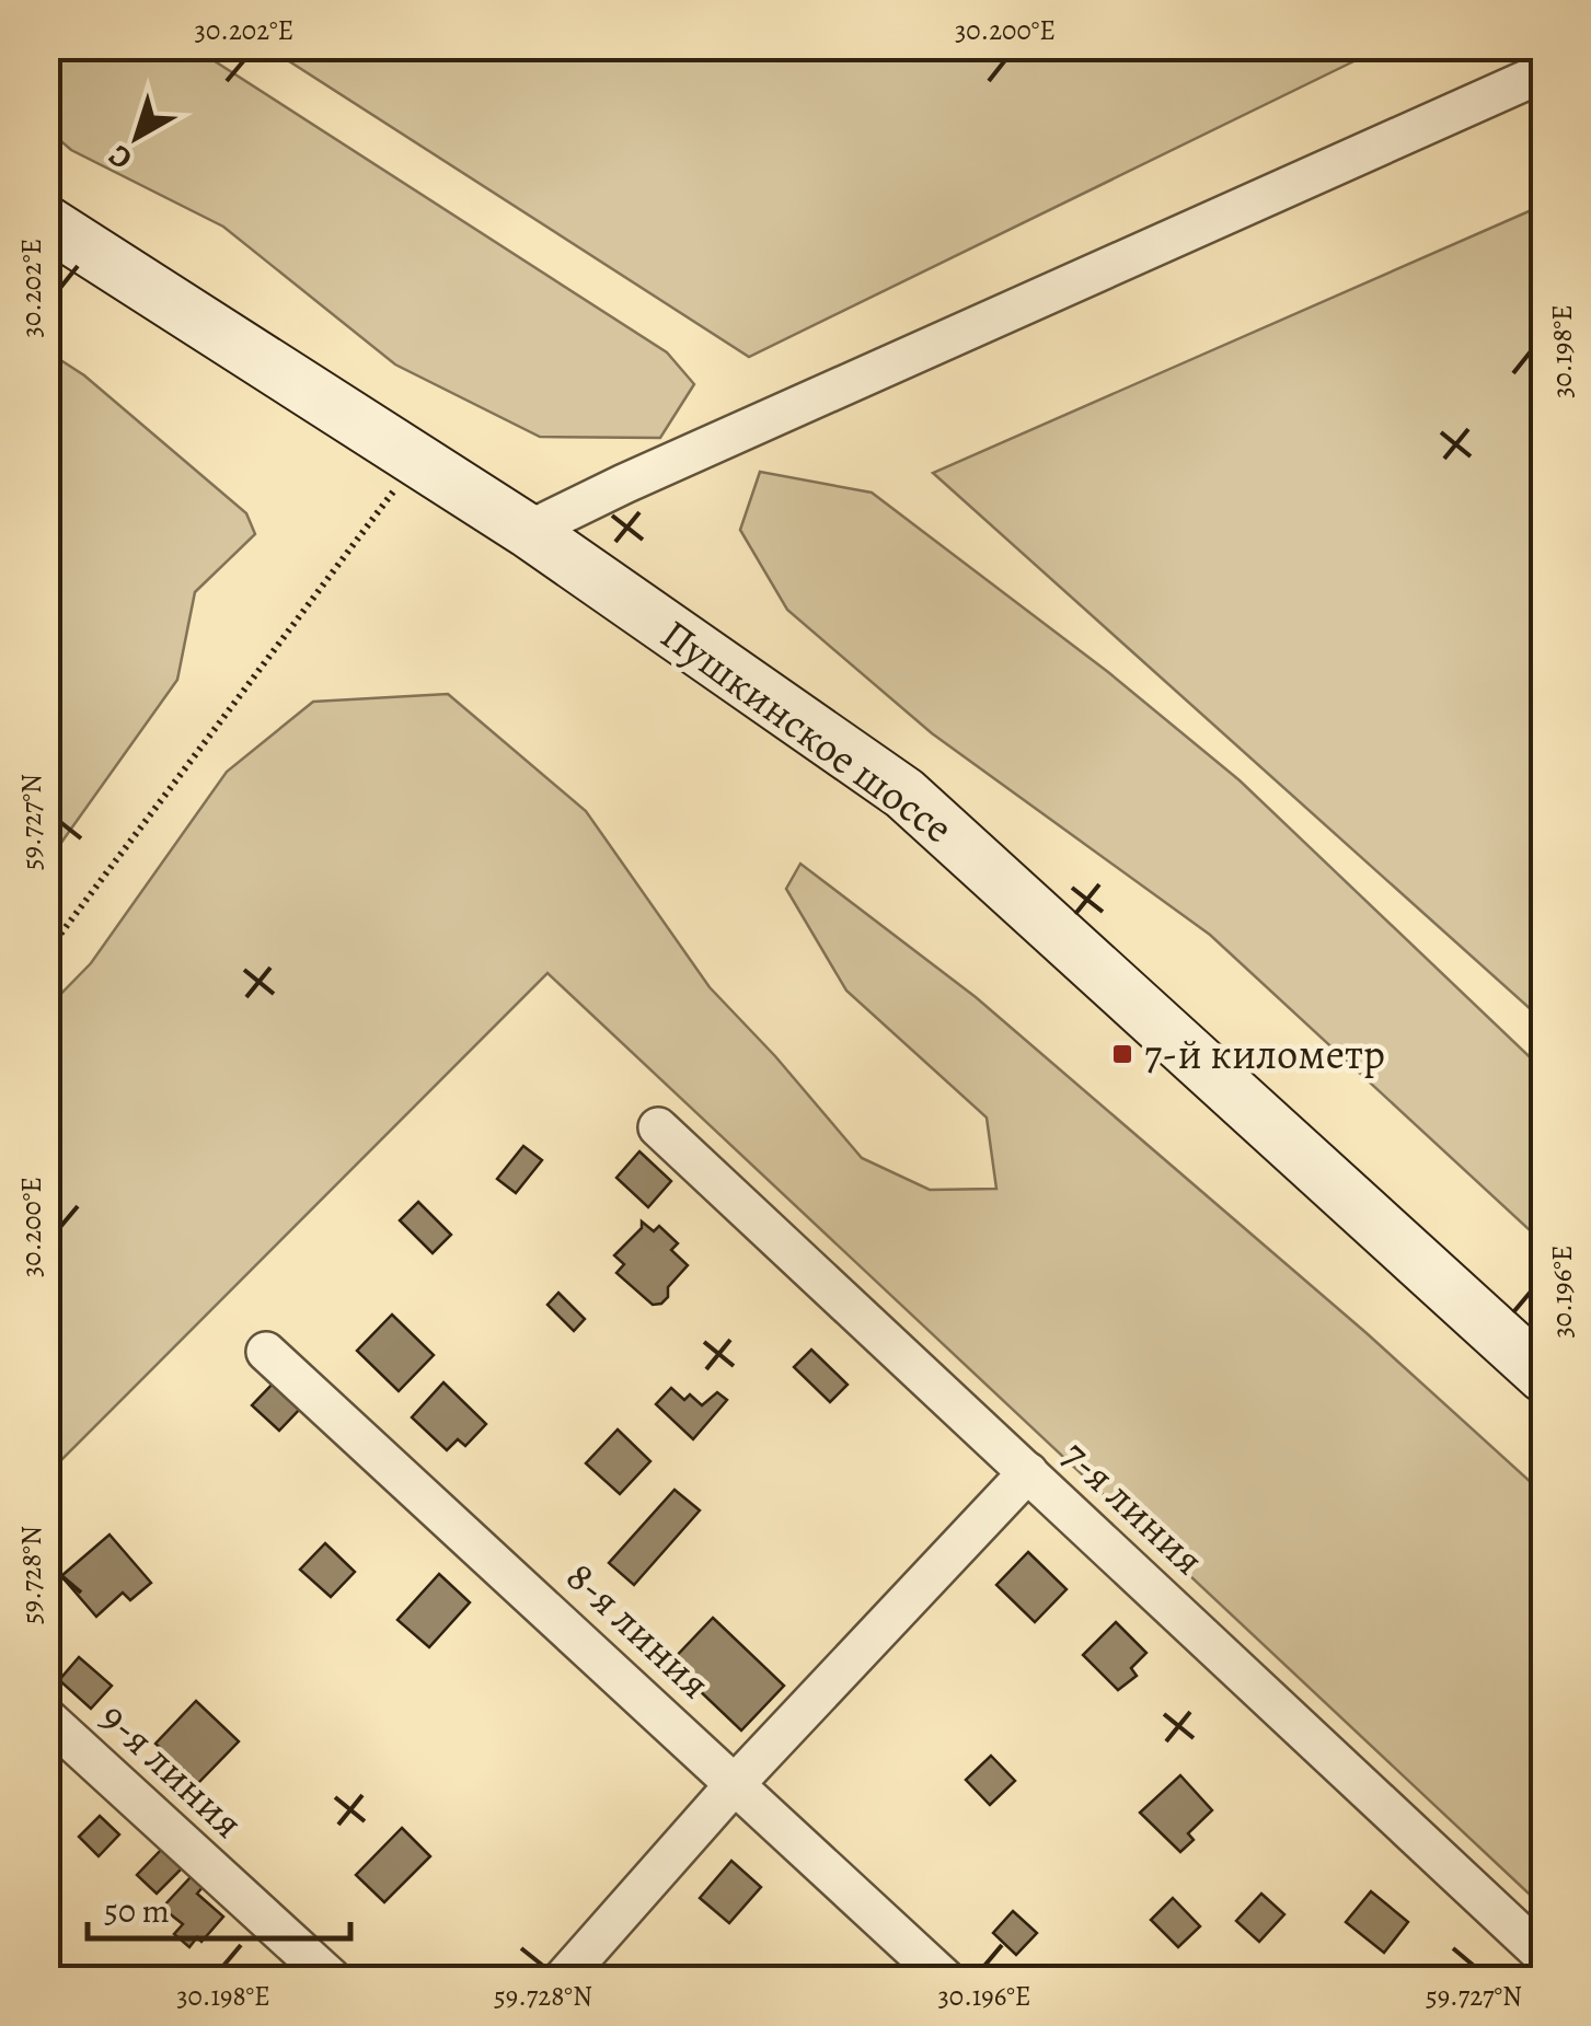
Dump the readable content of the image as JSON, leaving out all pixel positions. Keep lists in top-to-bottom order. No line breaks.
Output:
{"streets":{"main road":["Пушкинское шоссе"],"street":["7-я линия","8-я линия","9-я линия"]},"places":{"transit":["7-й километр"]},"scale_bar":"50 m","north":"bottom left","coordinates":["30.202°E","30.200°E","30.198°E","59.727°N","30.196°E","59.728°N"]}
